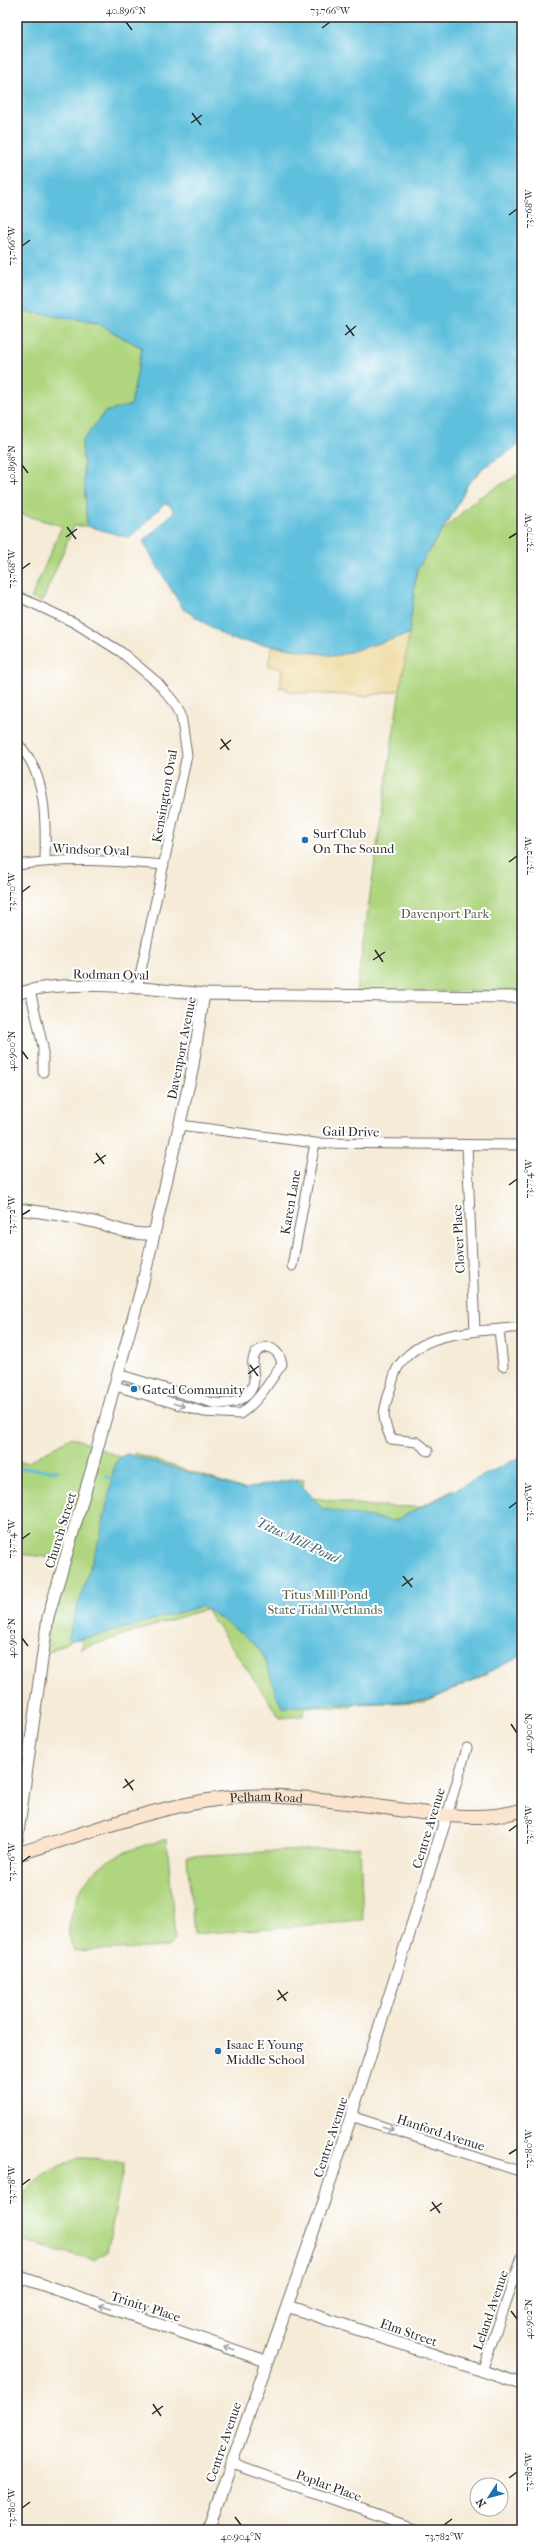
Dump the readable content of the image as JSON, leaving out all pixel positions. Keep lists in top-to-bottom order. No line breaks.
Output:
{"streets":{"main road":["Pelham Road"],"street":["Kensington Oval","Windsor Oval","Rodman Oval","Davenport Avenue","Gail Drive","Karen Lane","Clover Place","Church Street","Centre Avenue","Hanford Avenue","Trinity Place","Leland Avenue","Elm Street","Poplar Place"]},"crossings":[["Kensington Oval","Windsor Oval"],["Kensington Oval","Rodman Oval"],["Rodman Oval","Davenport Avenue"],["Davenport Avenue","Gail Drive"],["Davenport Avenue","Church Street"],["Gail Drive","Karen Lane"],["Gail Drive","Clover Place"],["Pelham Road","Centre Avenue"],["Centre Avenue","Hanford Avenue"],["Centre Avenue","Trinity Place"],["Centre Avenue","Elm Street"],["Centre Avenue","Poplar Place"],["Leland Avenue","Elm Street"]],"one_way":["Hanford Avenue","Trinity Place"],"water":["Titus Mill-Pond"],"parks":["Davenport Park","Titus Mill Pond State Tidal Wetlands"],"places":["Surf Club On The Sound","Gated Community","Isaac E Young Middle School"],"north":"bottom left","coordinates":["40.896°N","73.766°W","73.768°W","40.898°N","73.770°W","73.772°W","40.900°N","73.774°W","73.776°W","40.902°N","73.778°W","73.780°W","73.782°W","40.904°N"]}
